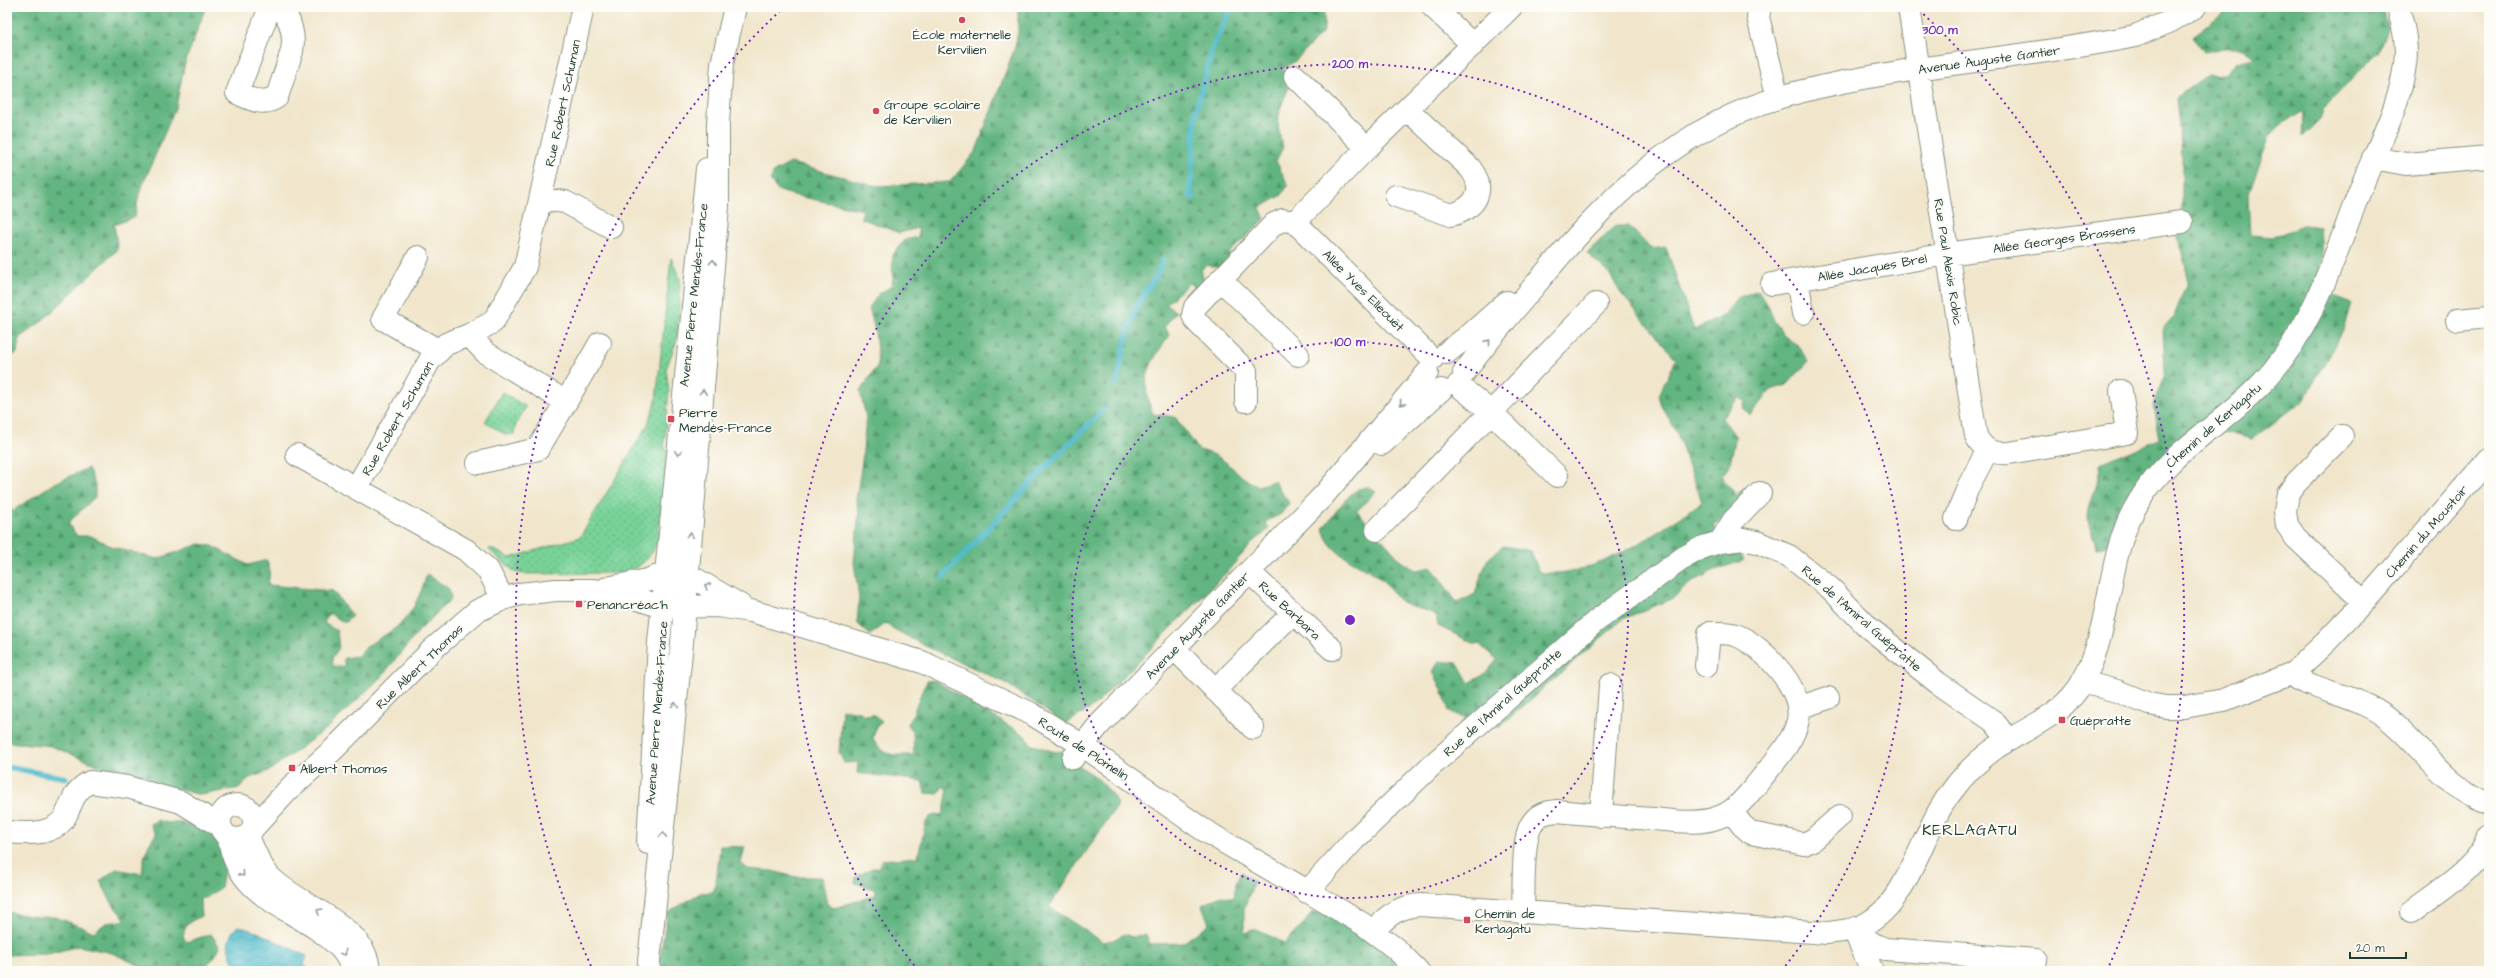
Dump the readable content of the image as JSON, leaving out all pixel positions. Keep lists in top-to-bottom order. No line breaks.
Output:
{"streets":{"street":["Avenue Auguste Gantier","Rue Robert Schuman","Allée Georges Brassens","Rue Paul Alexis Robic","Allée Jacques Brel","Allée Yves Elleouët","Avenue Pierre Mendès-France","Chemin de Kerlagatu","Chemin du Moustoir","Rue Barbara","Rue de l'Amiral Guépratte","Rue Albert Thomas","Route de Plomelin"]},"crossings":[["Avenue Auguste Gantier","Rue Paul Alexis Robic"],["Avenue Auguste Gantier","Allée Yves Elleouët"],["Avenue Auguste Gantier","Rue Barbara"],["Avenue Auguste Gantier","Route de Plomelin"],["Rue Robert Schuman","Rue Albert Thomas"],["Allée Georges Brassens","Rue Paul Alexis Robic"],["Allée Georges Brassens","Allée Jacques Brel"],["Rue Paul Alexis Robic","Allée Jacques Brel"],["Avenue Pierre Mendès-France","Rue Albert Thomas"],["Avenue Pierre Mendès-France","Route de Plomelin"],["Chemin de Kerlagatu","Chemin du Moustoir"],["Chemin de Kerlagatu","Rue de l'Amiral Guépratte"],["Chemin de Kerlagatu","Route de Plomelin"],["Rue de l'Amiral Guépratte","Route de Plomelin"],["Rue Albert Thomas","Route de Plomelin"]],"districts":["KERLAGATU"],"places":{"other":["École maternelle Kervilien","Groupe scolaire de Kervilien"],"transit":["Pierre Mendès-France","Penancréac'h","Guépratte","Albert Thomas","Chemin de Kerlagatu"]},"scale_bar":"20 m","rings":["300 m","200 m","100 m"]}
